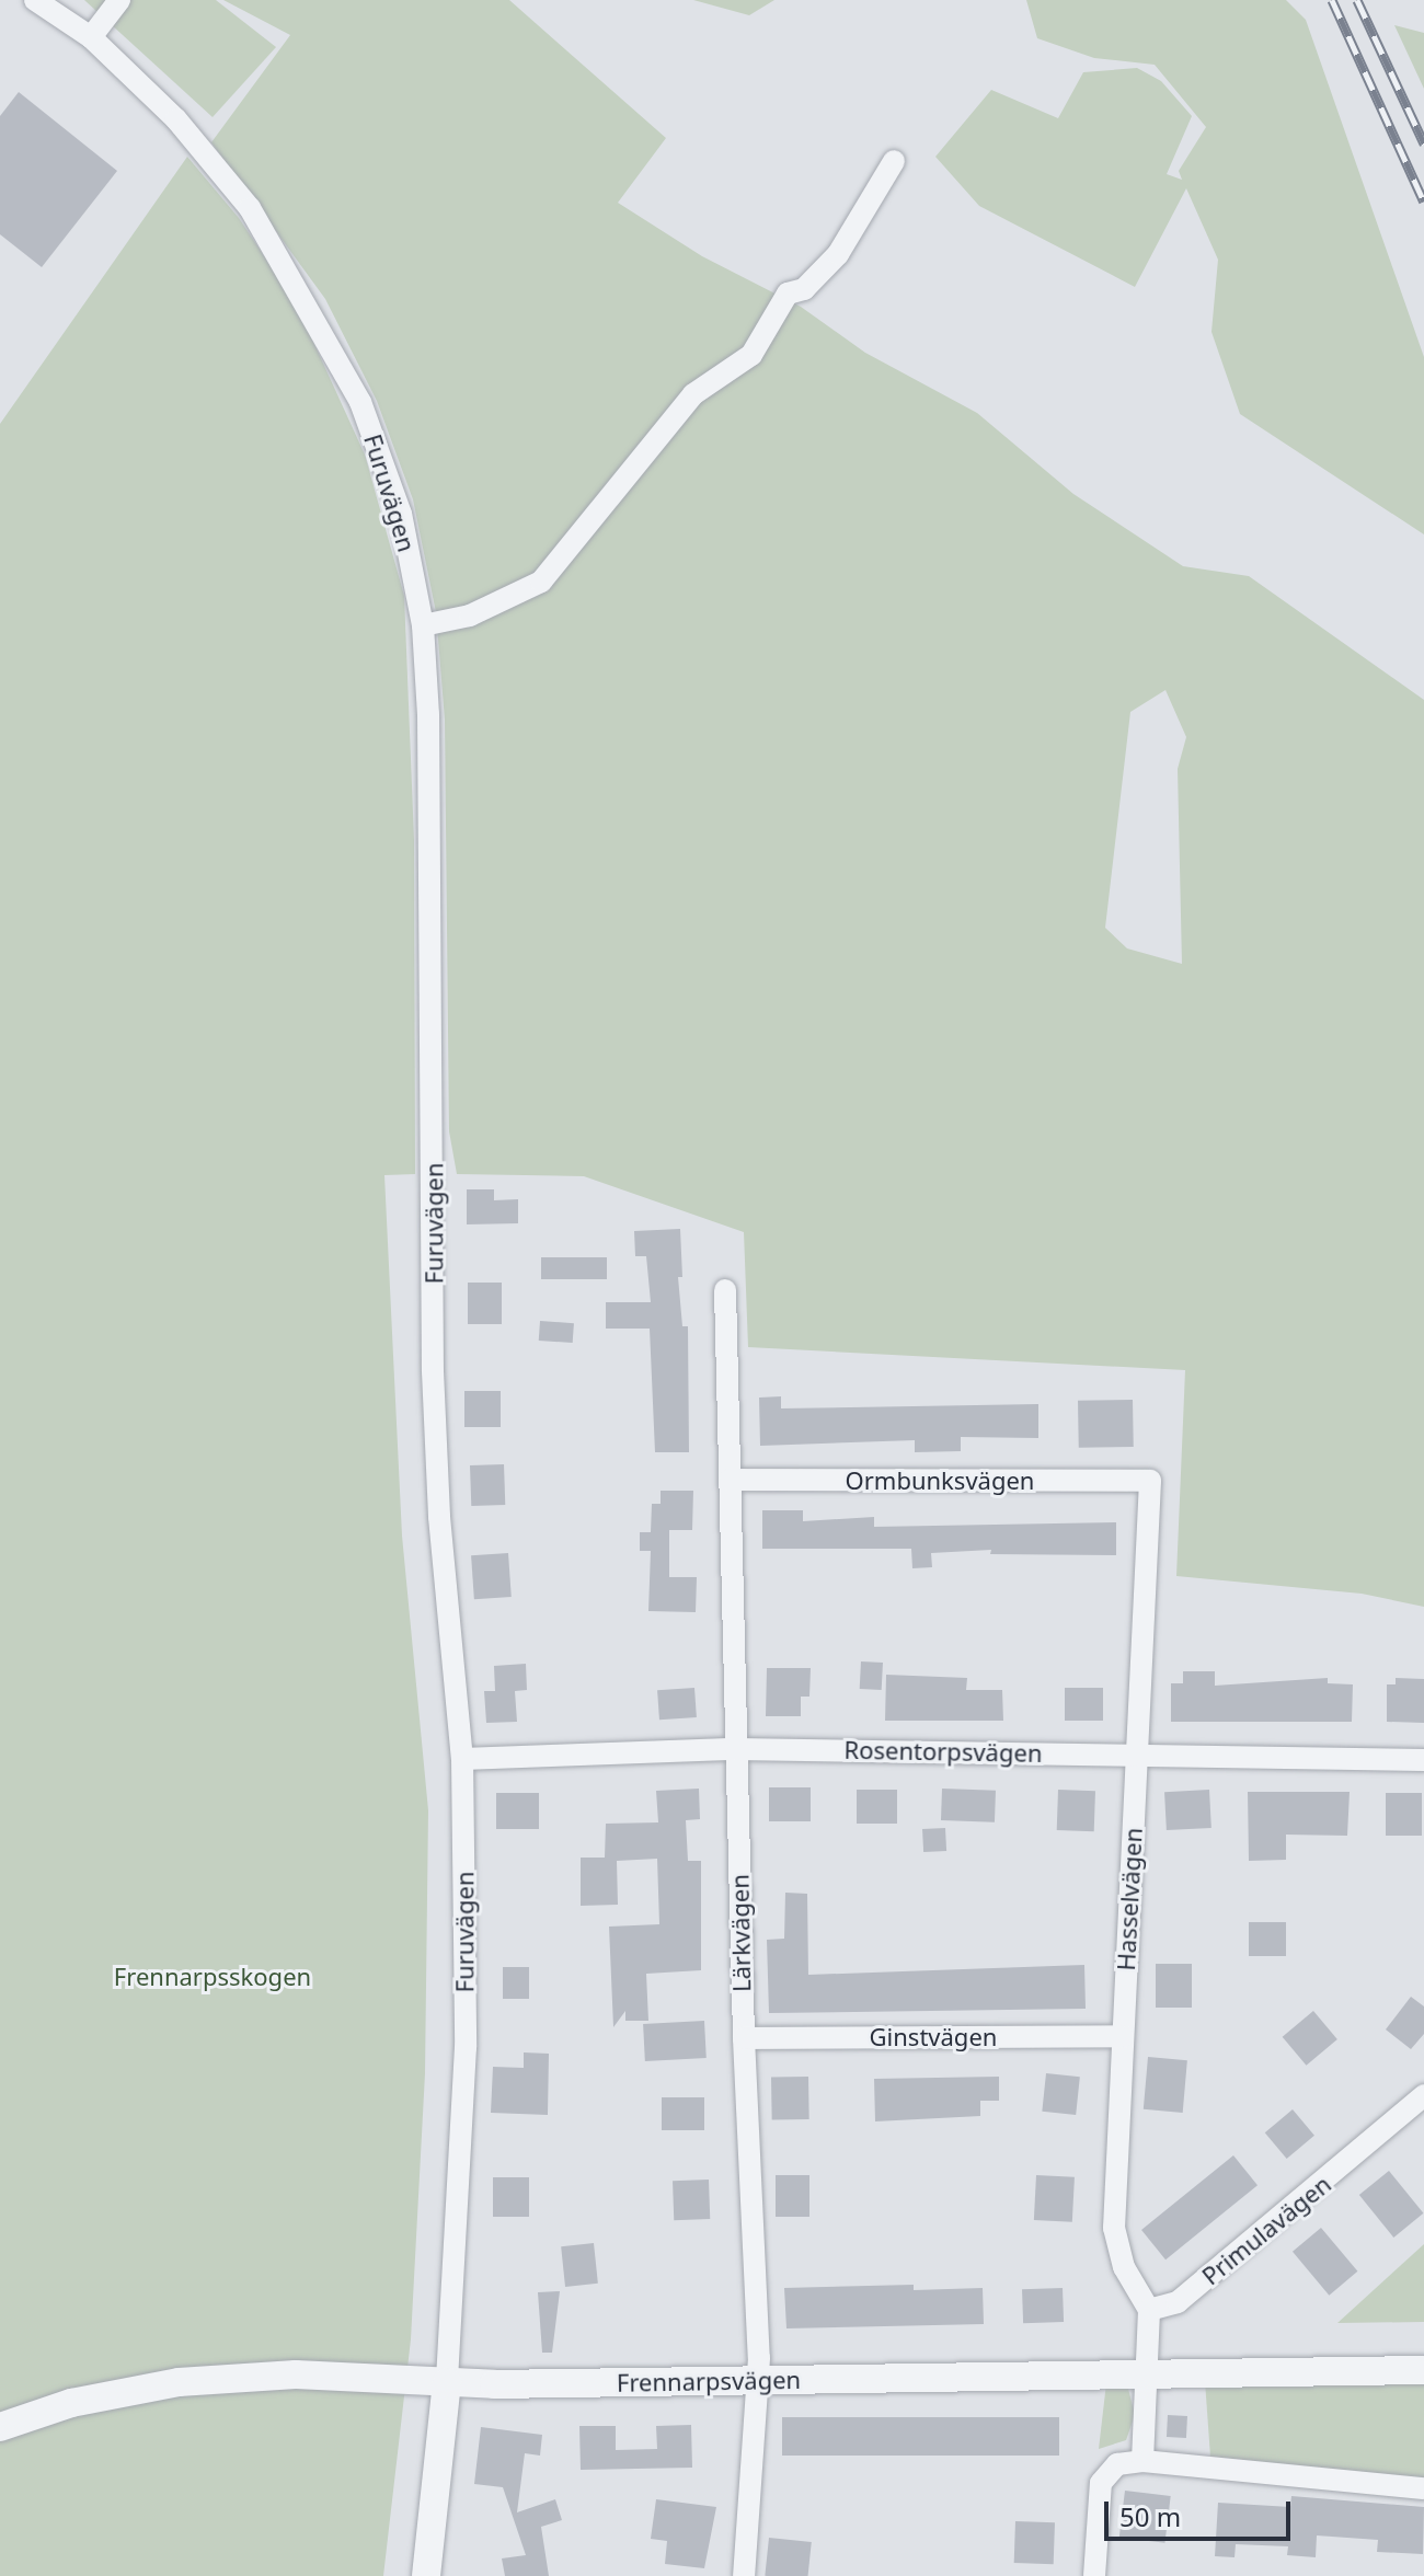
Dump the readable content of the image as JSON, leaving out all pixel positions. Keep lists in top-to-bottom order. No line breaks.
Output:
{"streets":{"street":["Furuvägen","Ormbunksvägen","Rosentorpsvägen","Hasselvägen","Lärkvägen","Ginstvägen","Primulavägen","Frennarpsvägen"]},"crossings":[["Furuvägen","Rosentorpsvägen"],["Furuvägen","Frennarpsvägen"],["Ormbunksvägen","Hasselvägen"],["Ormbunksvägen","Lärkvägen"],["Rosentorpsvägen","Hasselvägen"],["Rosentorpsvägen","Lärkvägen"],["Hasselvägen","Ginstvägen"],["Hasselvägen","Primulavägen"],["Lärkvägen","Ginstvägen"],["Lärkvägen","Frennarpsvägen"]],"parks":["Frennarpsskogen"],"scale_bar":"50 m"}
